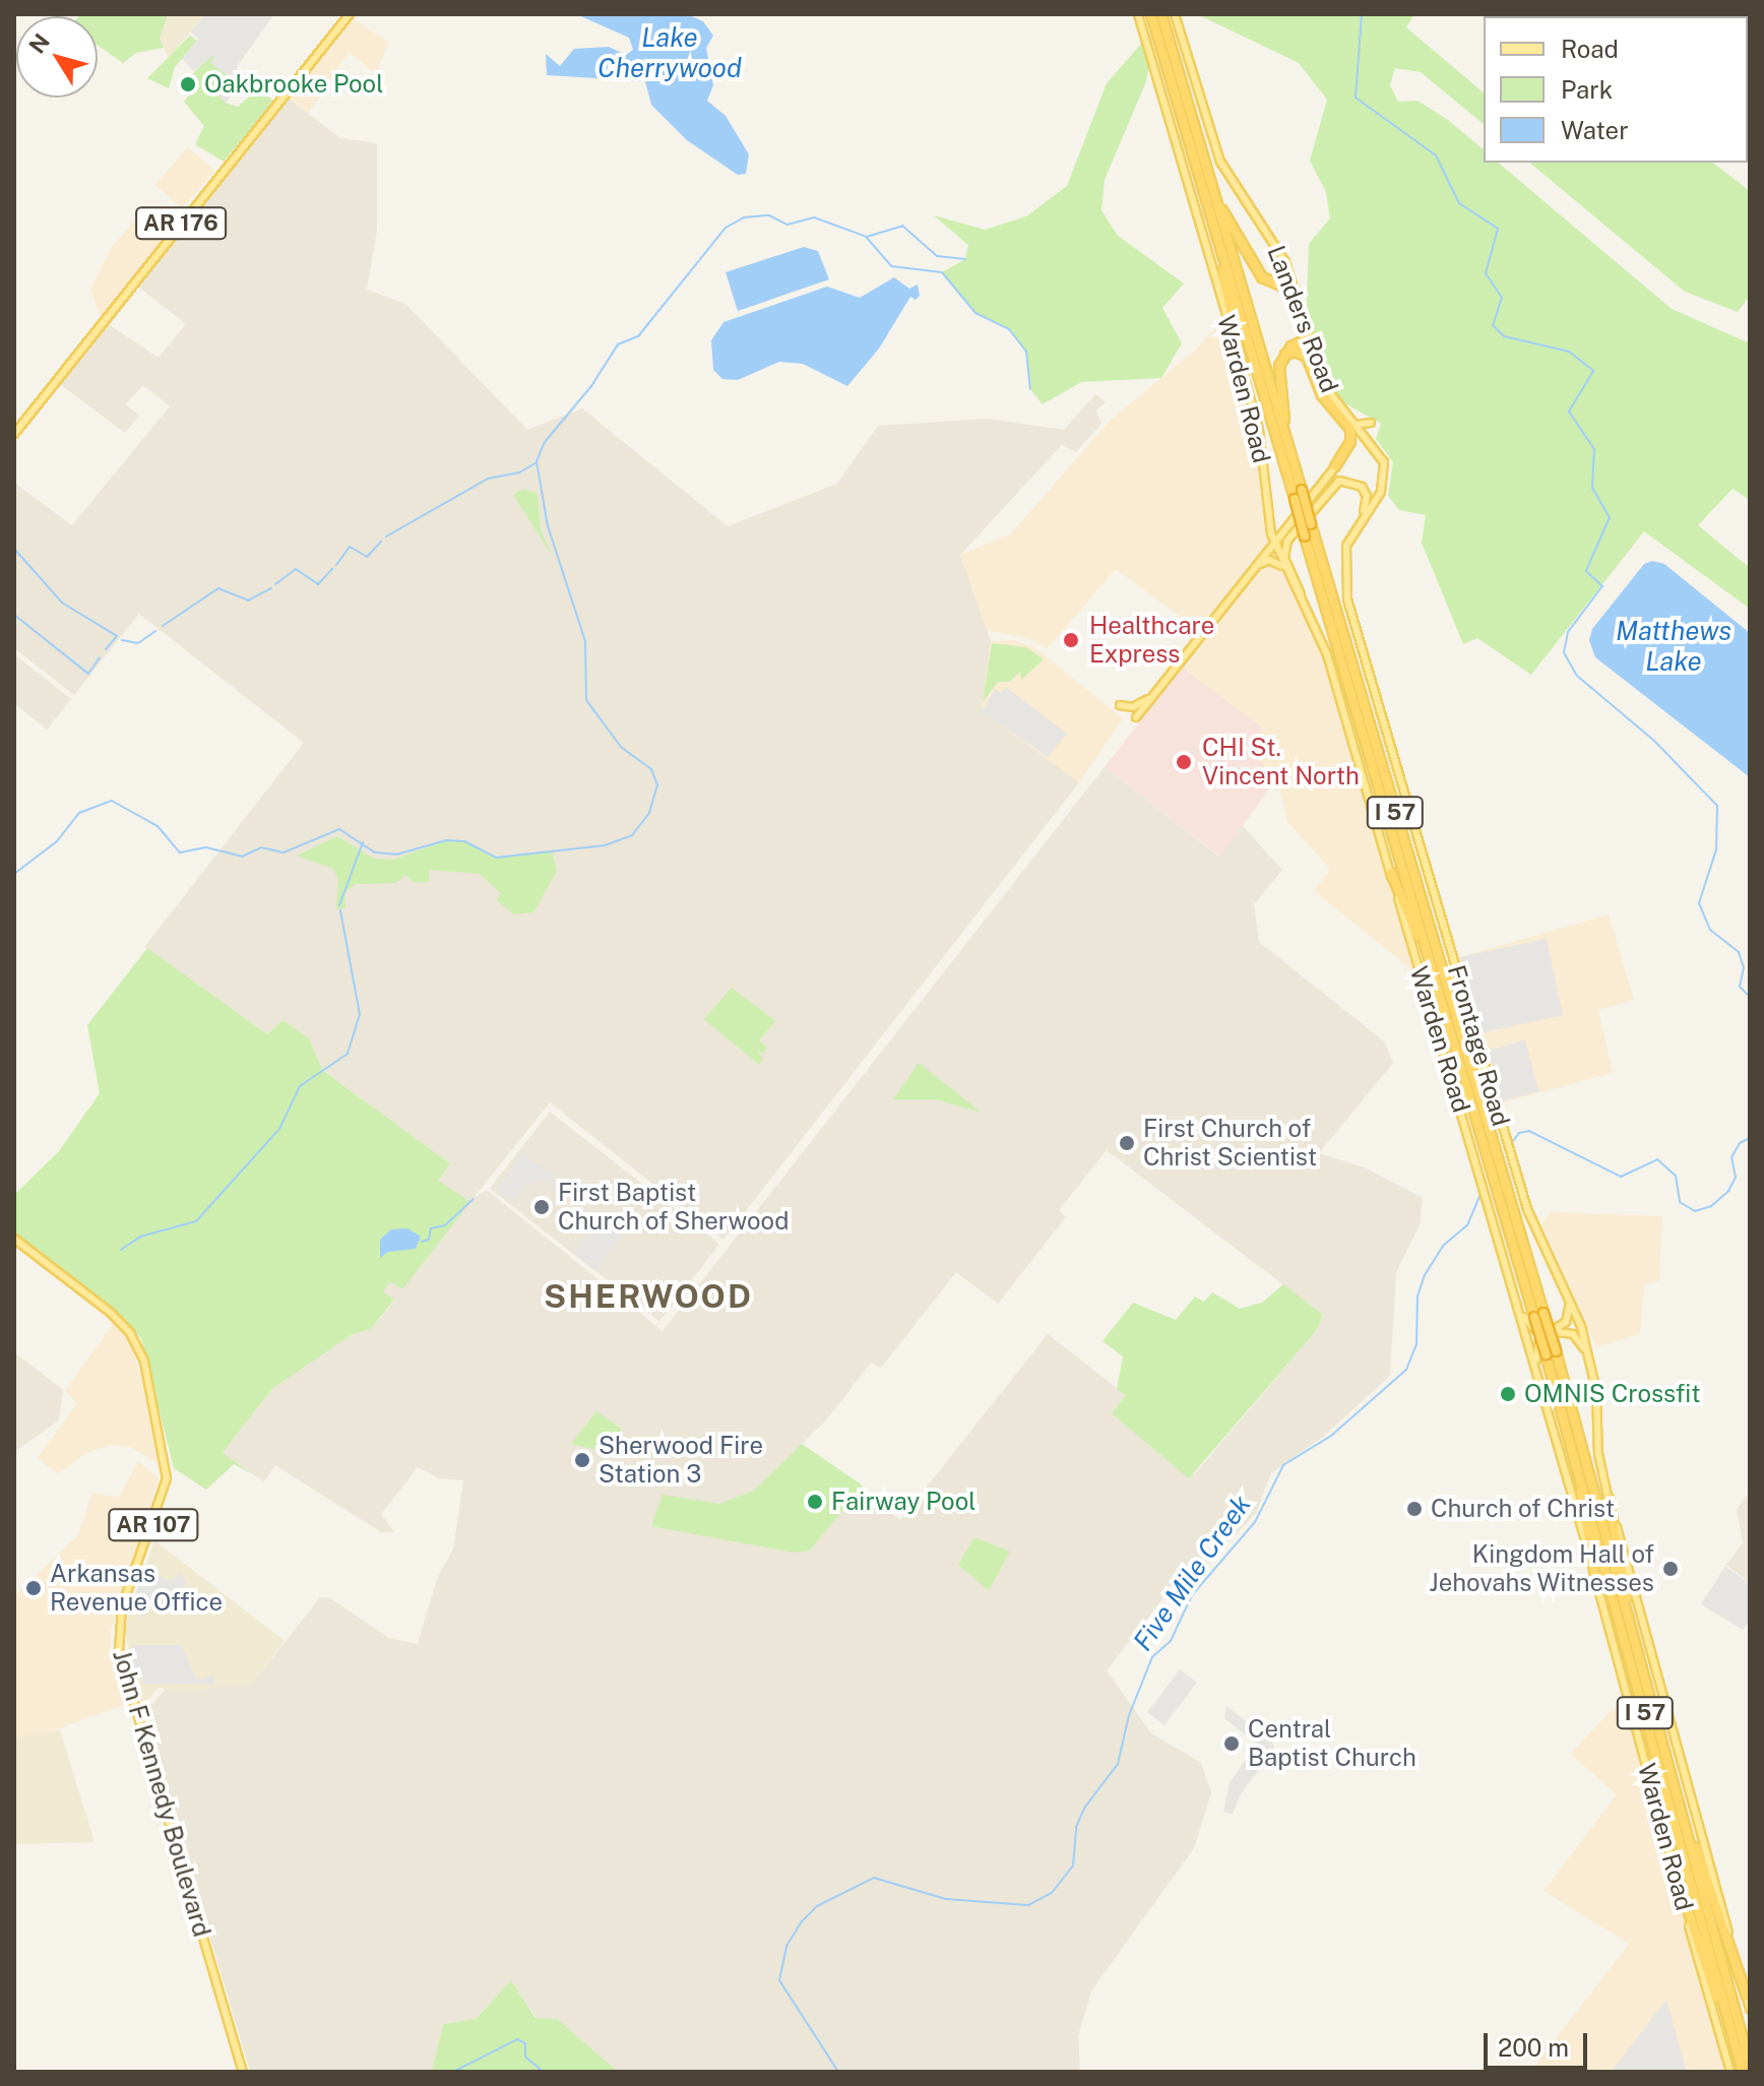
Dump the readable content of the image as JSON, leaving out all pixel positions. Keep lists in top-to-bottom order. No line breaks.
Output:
{"streets":{"highway":["I 57"],"main road":["AR 176","Landers Road","Warden Road","Frontage Road","AR 107","John F Kennedy Boulevard"]},"crossings":[["Landers Road","Frontage Road"]],"districts":["SHERWOOD"],"water":["Lake Cherrywood","Matthews Lake","Five Mile Creek"],"places":["Oakbrooke Pool","Healthcare Express","CHI St. Vincent North","First Church of Christ Scientist","First Baptist Church of Sherwood","OMNIS Crossfit","Sherwood Fire Station 3","Fairway Pool","Church of Christ","Kingdom Hall of Jehovahs Witnesses","Arkansas Revenue Office","Central Baptist Church"],"legend":["Road","Park","Water"],"scale_bar":"200 m","north":"top left"}
